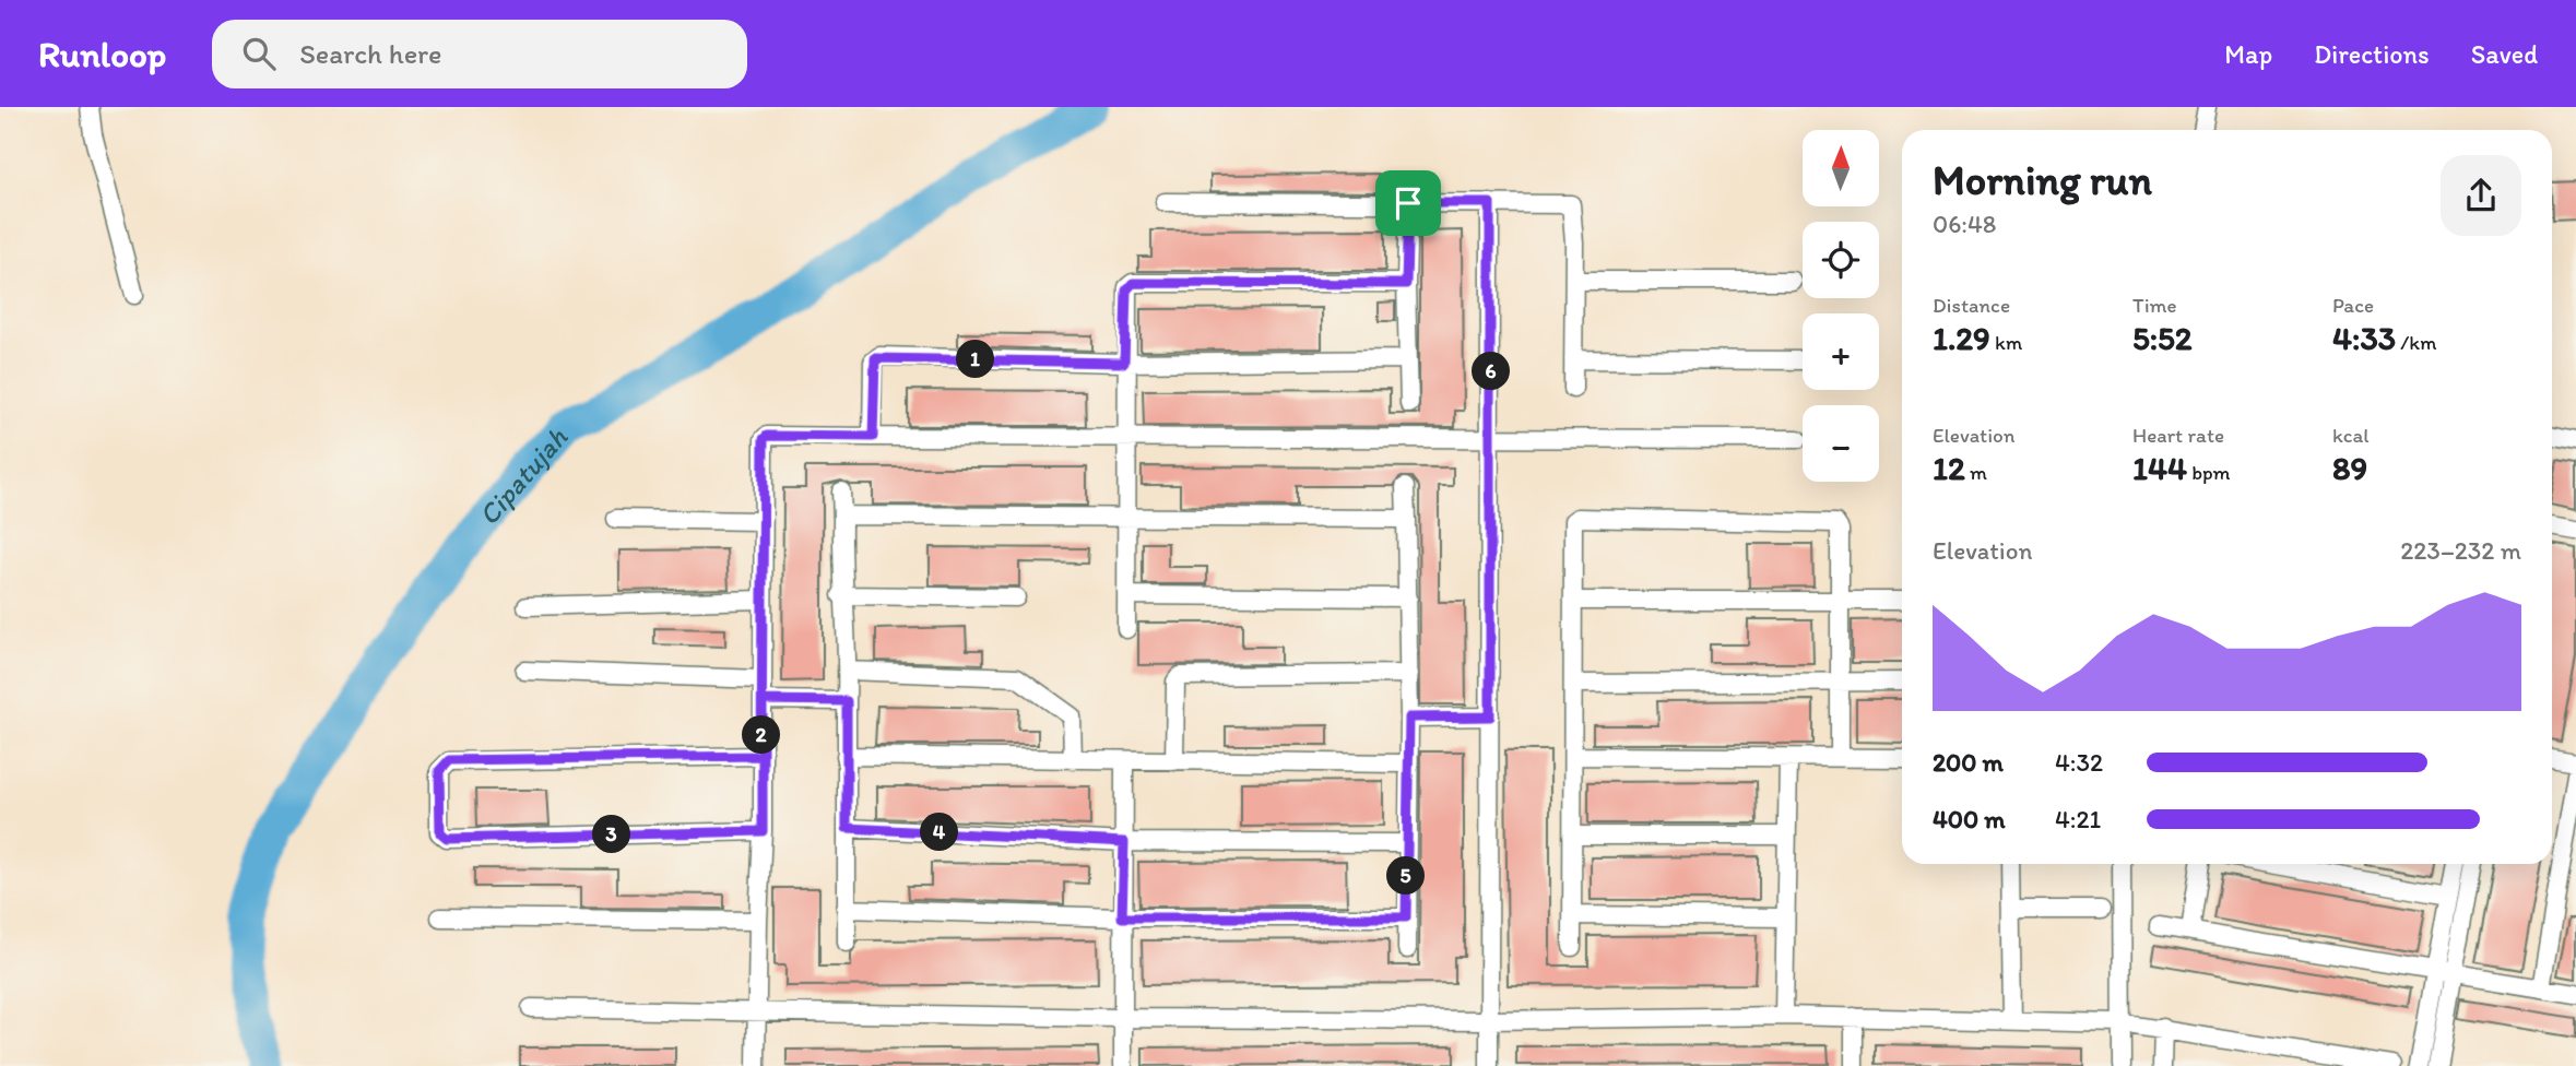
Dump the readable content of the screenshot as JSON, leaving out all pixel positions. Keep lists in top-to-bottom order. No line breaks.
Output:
{"water":["Cipatujah"],"north":"top","page":{"header":"Runloop","search":"Search here","nav":["Map","Directions","Saved"],"map_buttons":["+","−"],"heading":["Morning run","06:48"],"stats":[["Distance","1.29 km"],["Time","5:52"],["Pace","4:33 /km"],["Elevation","12 m"],["Heart rate","144 bpm"],["kcal","89"]],"pins":["1","6","2","4","3","5"],"chart":["Elevation","223–232 m"],"list":[{"name":"200 m","note":"4:32"},{"name":"400 m","note":"4:21"}]}}
